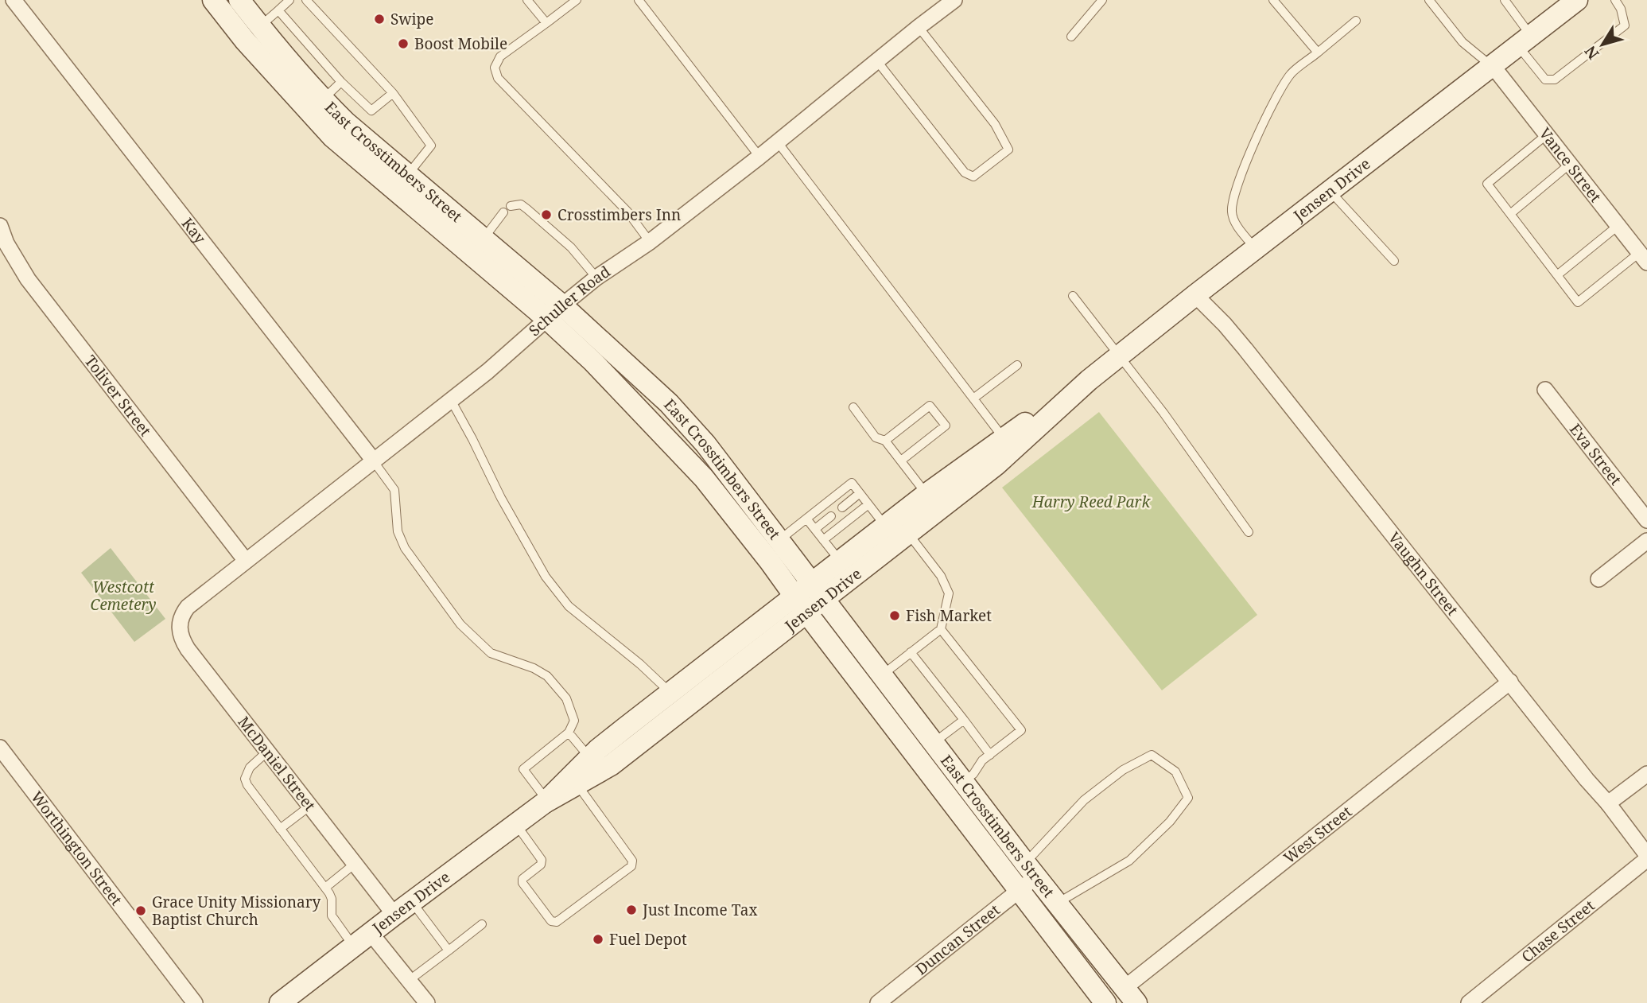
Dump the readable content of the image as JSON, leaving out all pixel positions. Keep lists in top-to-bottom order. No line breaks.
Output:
{"streets":{"main road":["East Crosstimbers Street","Jensen Drive"],"street":["Vance Street","Kay","Schuller Road","Toliver Street","Eva Street","Vaughn Street","McDaniel Street","West Street","Worthington Street","Chase Street","Duncan Street"]},"crossings":[["East Crosstimbers Street","Jensen Drive"],["East Crosstimbers Street","Schuller Road"],["East Crosstimbers Street","West Street"],["East Crosstimbers Street","Duncan Street"],["Vance Street","Jensen Drive"],["Jensen Drive","Vaughn Street"],["Jensen Drive","McDaniel Street"],["Kay","Schuller Road"],["Schuller Road","Toliver Street"],["Schuller Road","McDaniel Street"],["Vaughn Street","West Street"],["Vaughn Street","Chase Street"]],"parks":["Harry Reed Park","Westcott Cemetery"],"places":["Swipe","Boost Mobile","Crosstimbers Inn","Fish Market","Just Income Tax","Grace Unity Missionary Baptist Church","Fuel Depot"],"north":"bottom left"}
